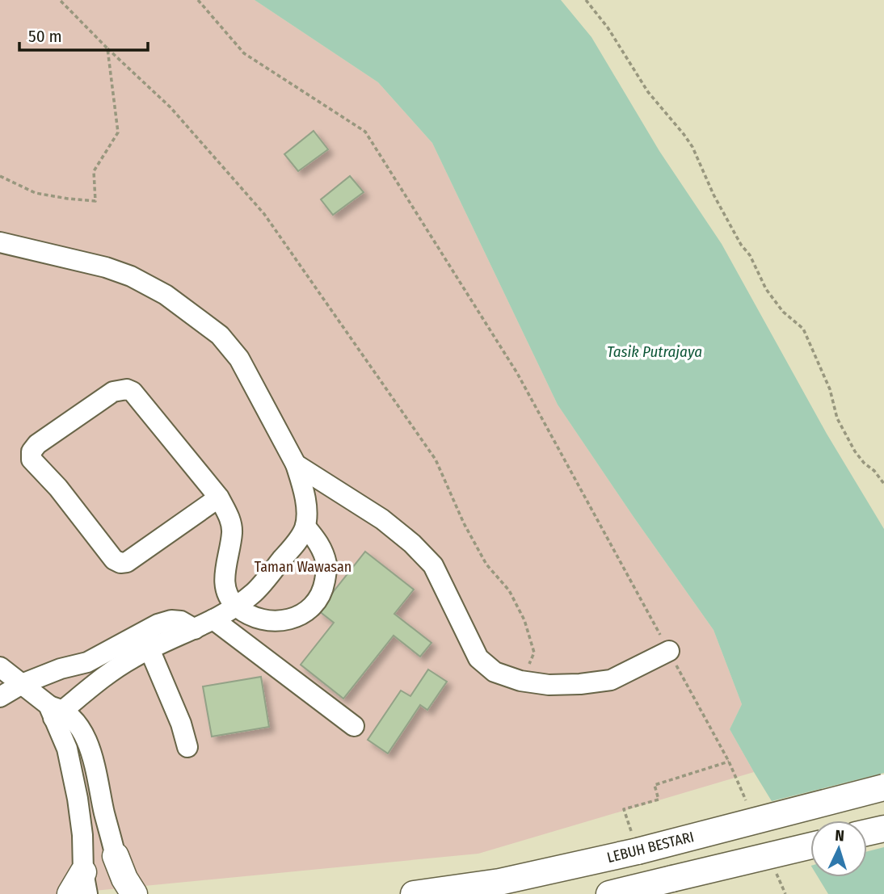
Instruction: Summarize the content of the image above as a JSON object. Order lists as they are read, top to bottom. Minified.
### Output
{"streets":{"main road":["LEBUH BESTARI"]},"water":["Tasik Putrajaya"],"parks":["Taman Wawasan"],"scale_bar":"50 m","north":"top"}
